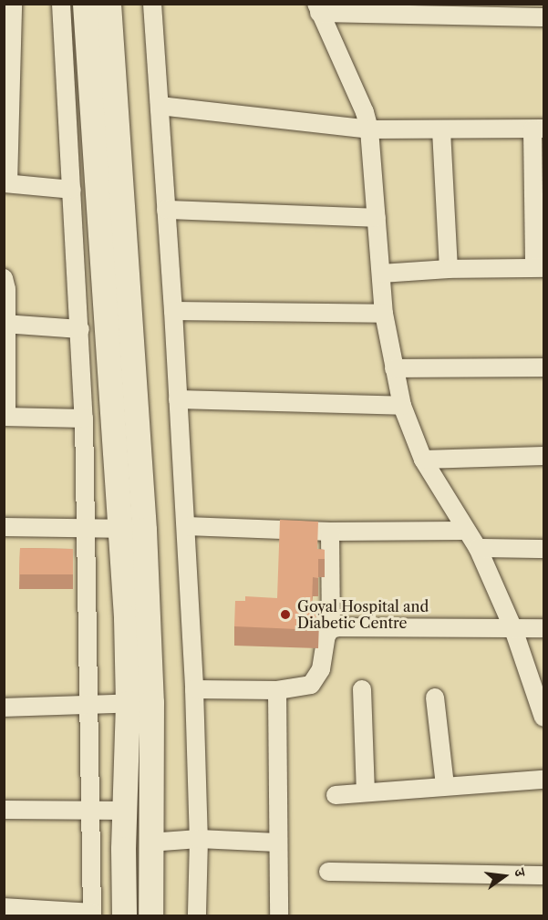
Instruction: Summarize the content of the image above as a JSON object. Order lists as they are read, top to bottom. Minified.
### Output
{"places":["Goyal Hospital and Diabetic Centre"],"north":"right"}
